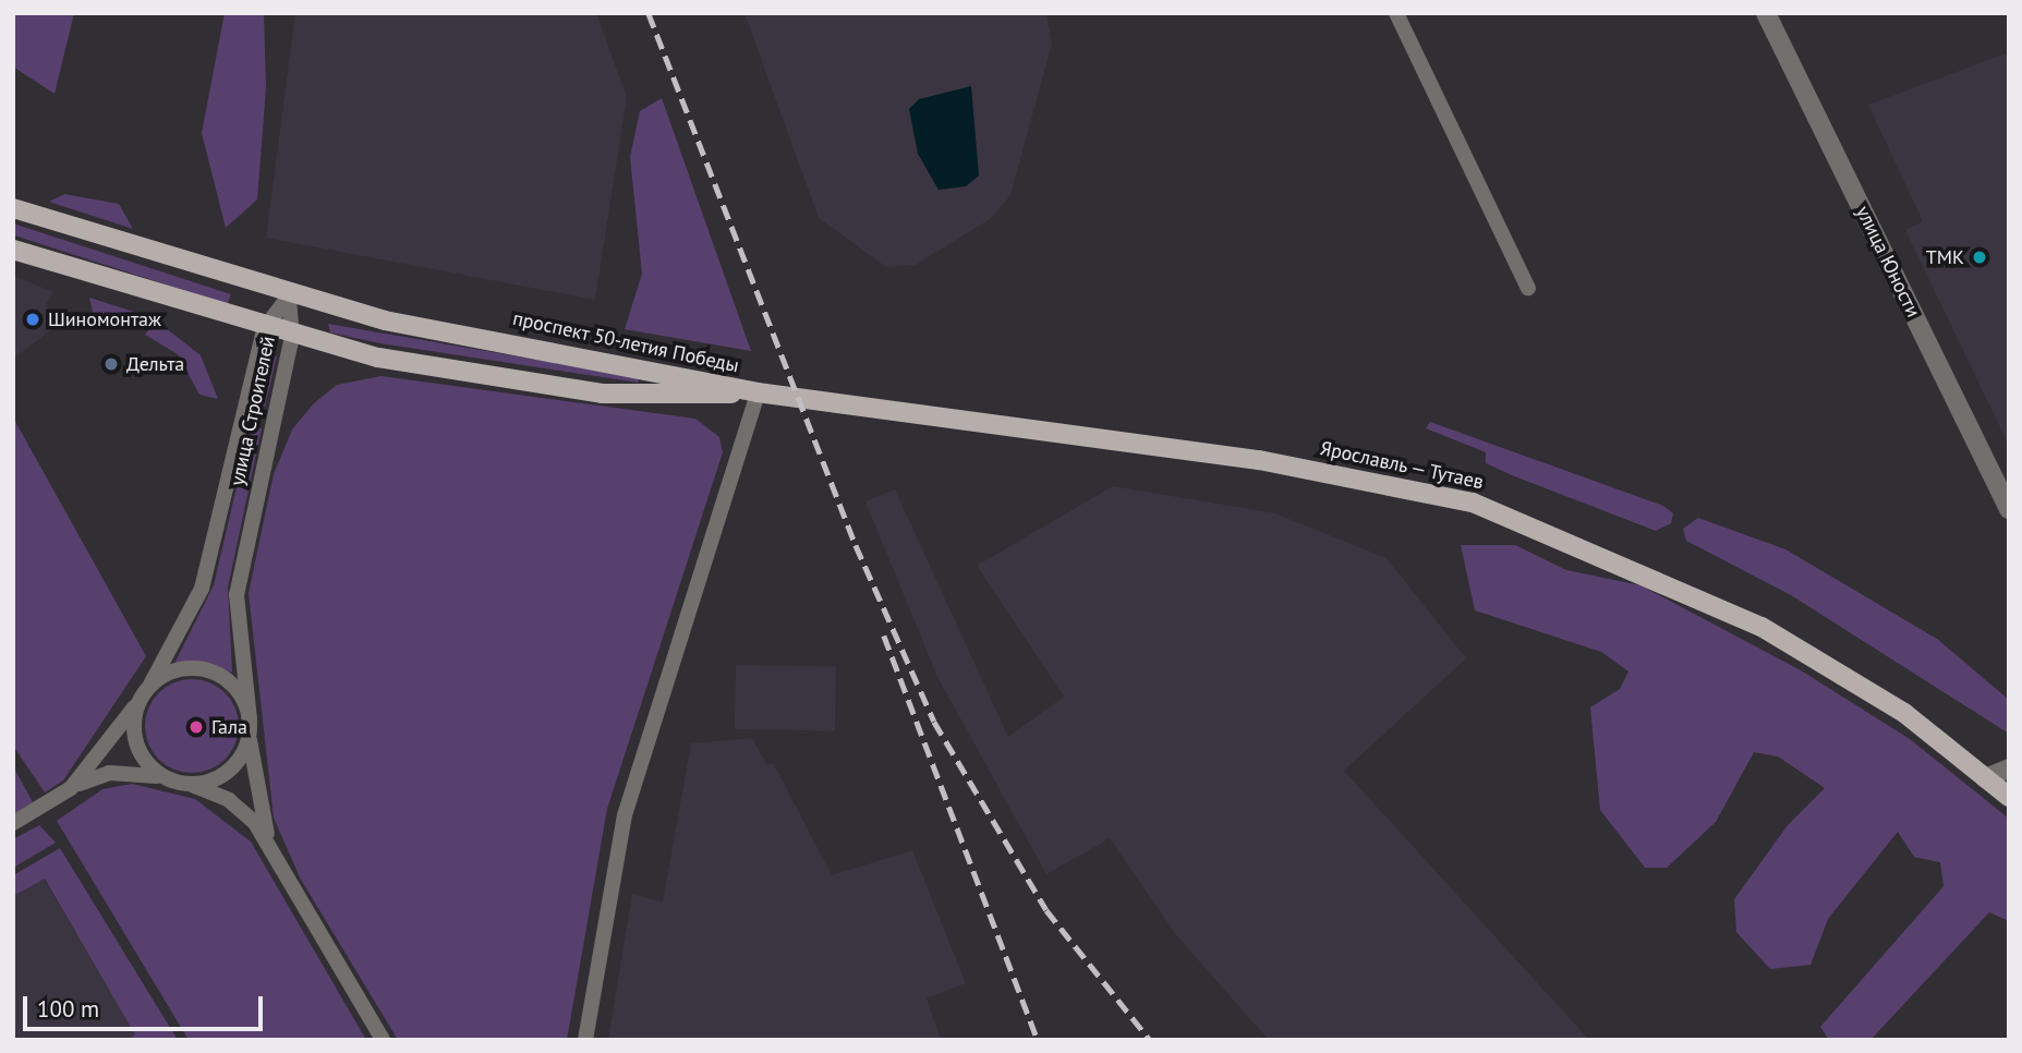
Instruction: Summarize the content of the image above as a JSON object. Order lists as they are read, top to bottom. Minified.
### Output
{"streets":{"main road":["проспект 50-летия Победы","Ярославль — Тутаев"],"street":["улица Юности","улица Строителей"]},"crossings":[["проспект 50-летия Победы","улица Строителей"],["проспект 50-летия Победы","Ярославль — Тутаев"]],"places":["ТМК","Шиномонтаж","Дельта","Гала"],"scale_bar":"100 m"}
